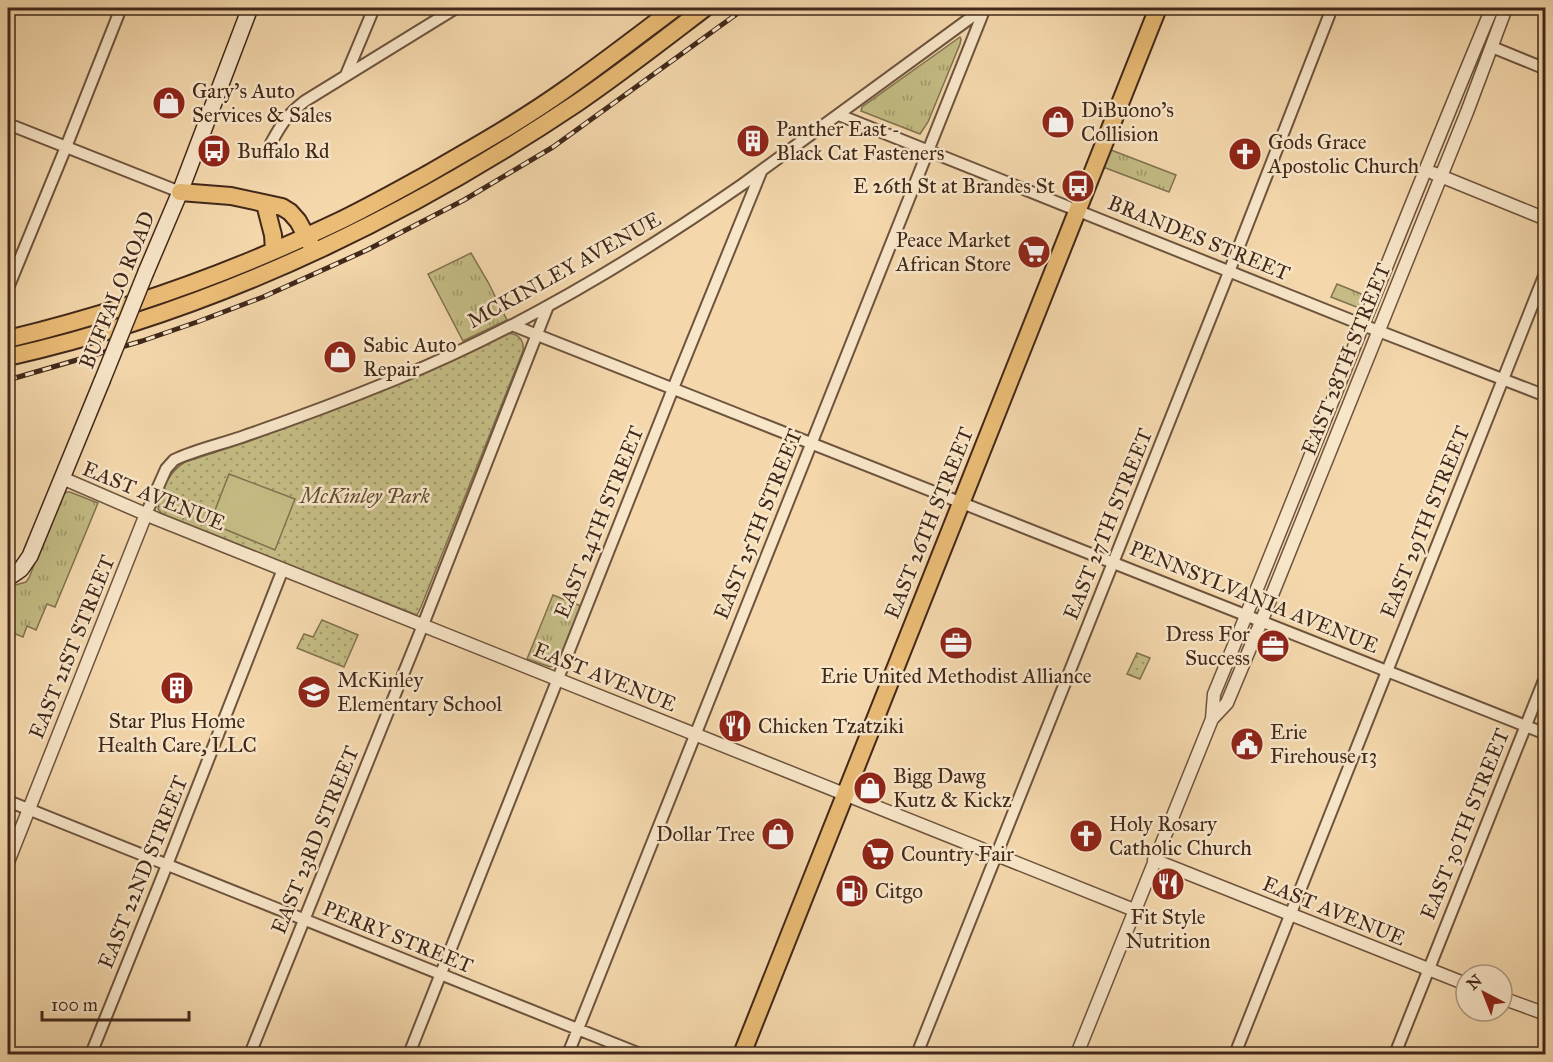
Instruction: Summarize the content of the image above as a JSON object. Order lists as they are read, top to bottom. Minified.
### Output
{"streets":{"main road":["BUFFALO ROAD","EAST 26TH STREET"],"street":["BRANDES STREET","MCKINLEY AVENUE","EAST 28TH STREET","EAST AVENUE","EAST 24TH STREET","EAST 29TH STREET","EAST 25TH STREET","EAST 27TH STREET","PENNSYLVANIA AVENUE","EAST 21ST STREET","EAST 30TH STREET","EAST 23RD STREET","EAST 22ND STREET","PERRY STREET"]},"crossings":[["BRANDES STREET","MCKINLEY AVENUE"],["BRANDES STREET","EAST 28TH STREET"],["BRANDES STREET","EAST 29TH STREET"],["BRANDES STREET","EAST 26TH STREET"],["BRANDES STREET","EAST 25TH STREET"],["BRANDES STREET","EAST 27TH STREET"],["MCKINLEY AVENUE","EAST AVENUE"],["MCKINLEY AVENUE","EAST 24TH STREET"],["MCKINLEY AVENUE","EAST 25TH STREET"],["MCKINLEY AVENUE","PENNSYLVANIA AVENUE"],["MCKINLEY AVENUE","EAST 21ST STREET"],["MCKINLEY AVENUE","EAST 23RD STREET"],["BUFFALO ROAD","EAST AVENUE"],["EAST 28TH STREET","EAST AVENUE"],["EAST 28TH STREET","PENNSYLVANIA AVENUE"],["EAST AVENUE","EAST 24TH STREET"],["EAST AVENUE","EAST 29TH STREET"],["EAST AVENUE","EAST 26TH STREET"],["EAST AVENUE","EAST 25TH STREET"],["EAST AVENUE","EAST 27TH STREET"],["EAST AVENUE","EAST 21ST STREET"],["EAST AVENUE","EAST 30TH STREET"],["EAST AVENUE","EAST 23RD STREET"],["EAST AVENUE","EAST 22ND STREET"],["EAST 24TH STREET","PENNSYLVANIA AVENUE"],["EAST 24TH STREET","PERRY STREET"],["EAST 29TH STREET","PENNSYLVANIA AVENUE"],["EAST 26TH STREET","PENNSYLVANIA AVENUE"],["EAST 25TH STREET","PENNSYLVANIA AVENUE"],["EAST 25TH STREET","PERRY STREET"],["EAST 27TH STREET","PENNSYLVANIA AVENUE"],["PENNSYLVANIA AVENUE","EAST 30TH STREET"],["PENNSYLVANIA AVENUE","EAST 23RD STREET"],["EAST 21ST STREET","PERRY STREET"],["EAST 23RD STREET","PERRY STREET"],["EAST 22ND STREET","PERRY STREET"]],"parks":["McKinley Park"],"places":{"shop":["Gary's Auto Services & Sales","DiBuono's Collision","Sabic Auto Repair","Bigg Dawg Kutz & Kickz","Dollar Tree"],"building":["Panther East - Black Cat Fasteners","Star Plus Home Health Care, LLC"],"bus stop":["Buffalo Rd","E 26th St at Brandes St"],"church":["Gods Grace Apostolic Church","Holy Rosary Catholic Church"],"supermarket":["Peace Market African Store","Country Fair"],"office":["Erie United Methodist Alliance","Dress For Success"],"school or university":["McKinley Elementary School"],"restaurant":["Chicken Tzatziki","Fit Style Nutrition"],"public building":["Erie Firehouse 13"],"fuel station":["Citgo"]},"scale_bar":"100 m","north":"top left"}
